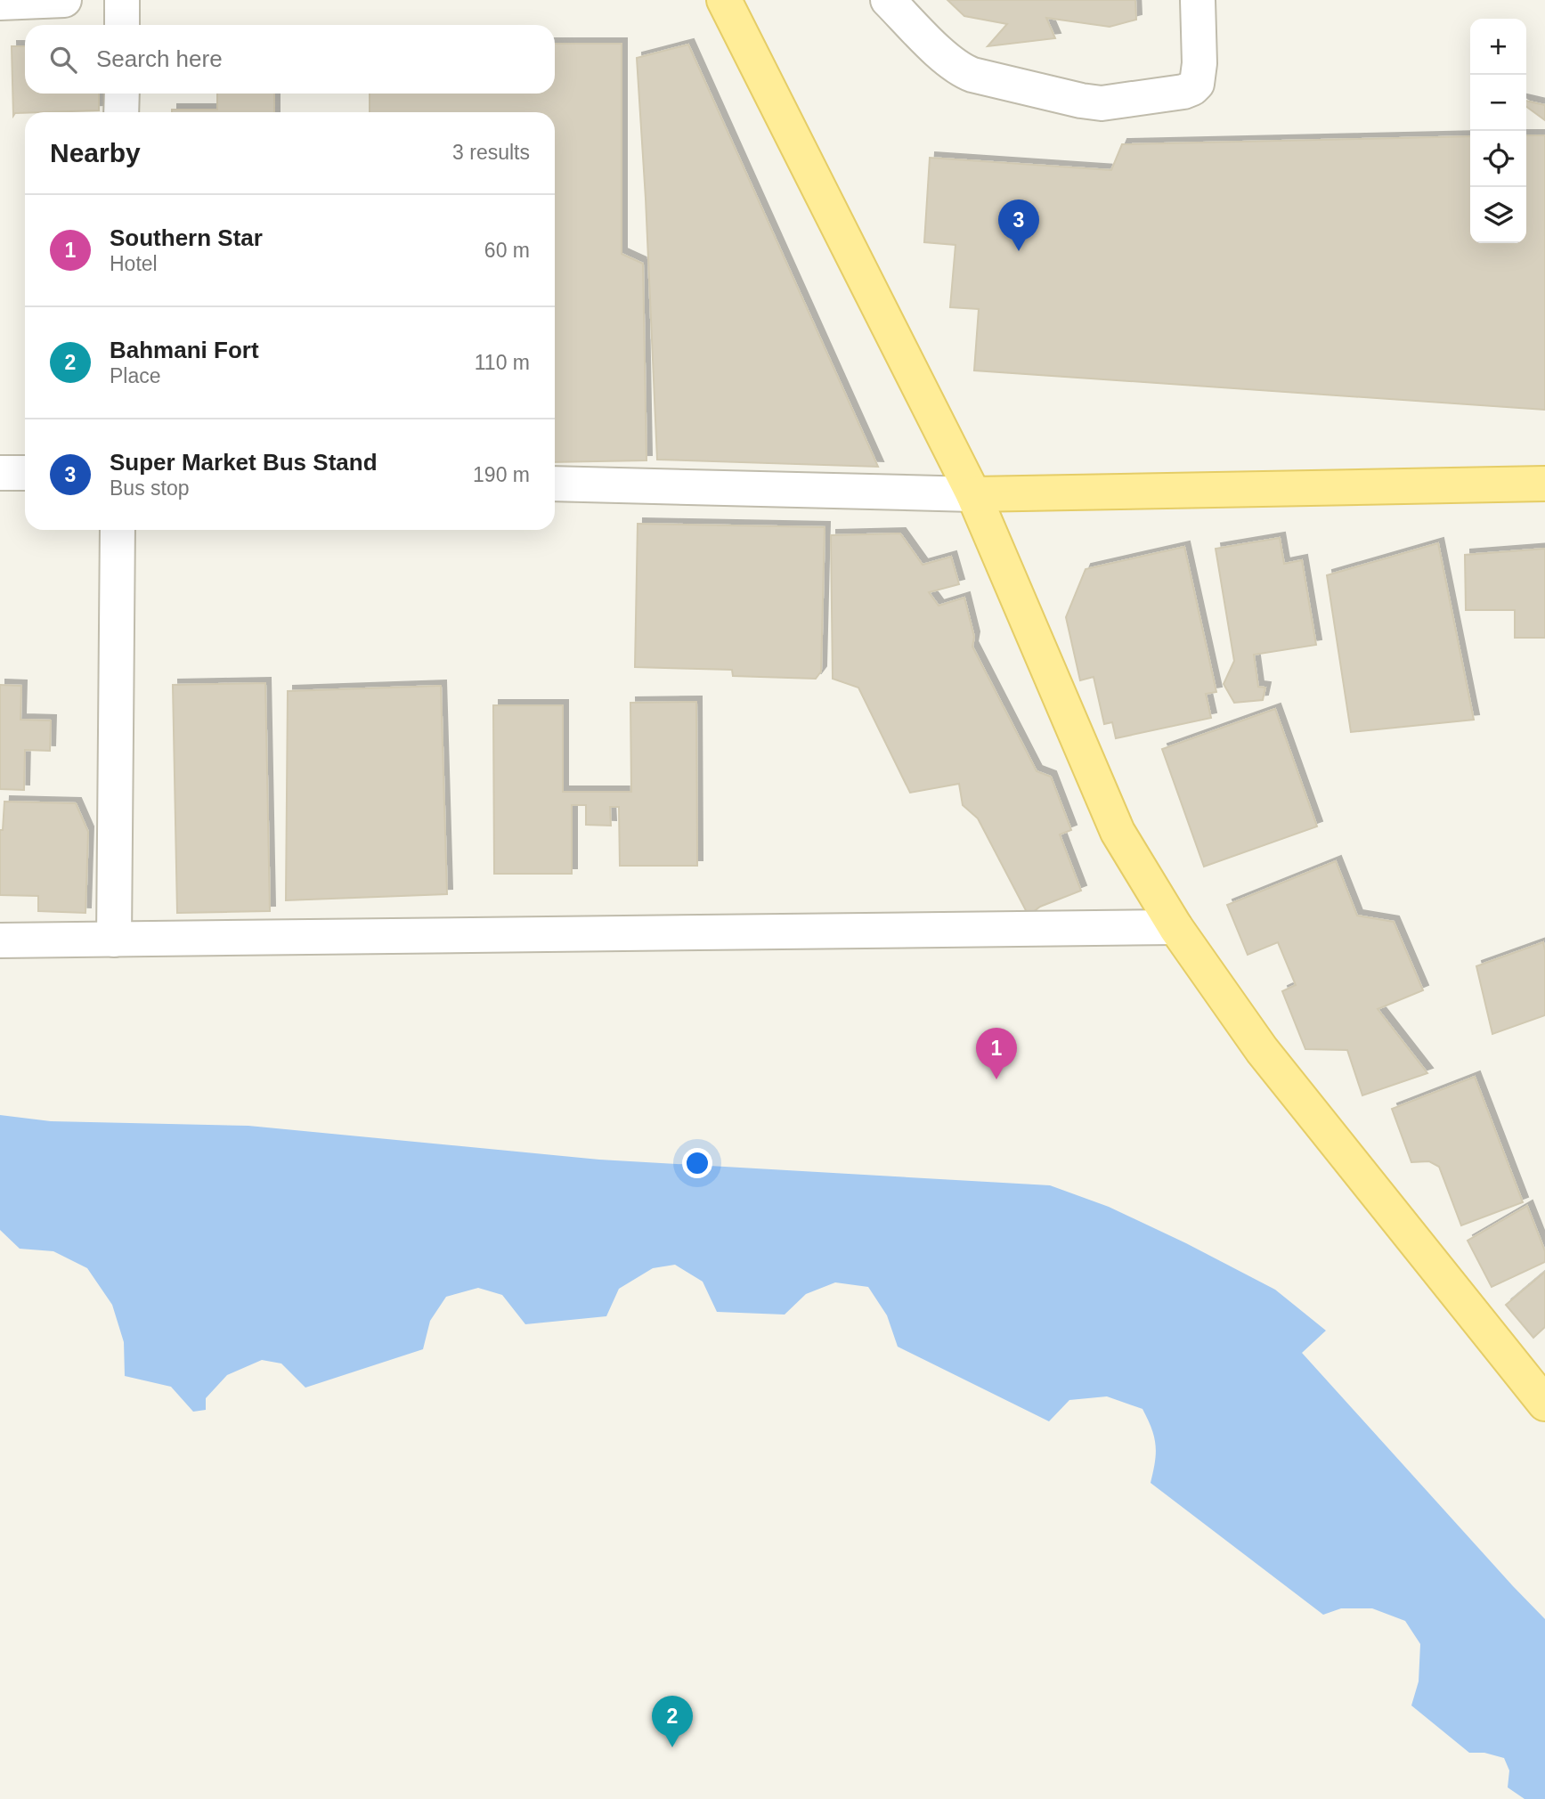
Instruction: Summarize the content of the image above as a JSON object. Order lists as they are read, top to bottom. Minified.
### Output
{"page":{"map_buttons":["+","−"],"search":"Search here","heading":["Nearby","3 results"],"list":[{"mark":"1","name":"Southern Star","note":"Hotel","value":"60 m"},{"mark":"2","name":"Bahmani Fort","note":"Place","value":"110 m"},{"mark":"3","name":"Super Market Bus Stand","note":"Bus stop","value":"190 m"}],"pins":["3","1","2"]}}
